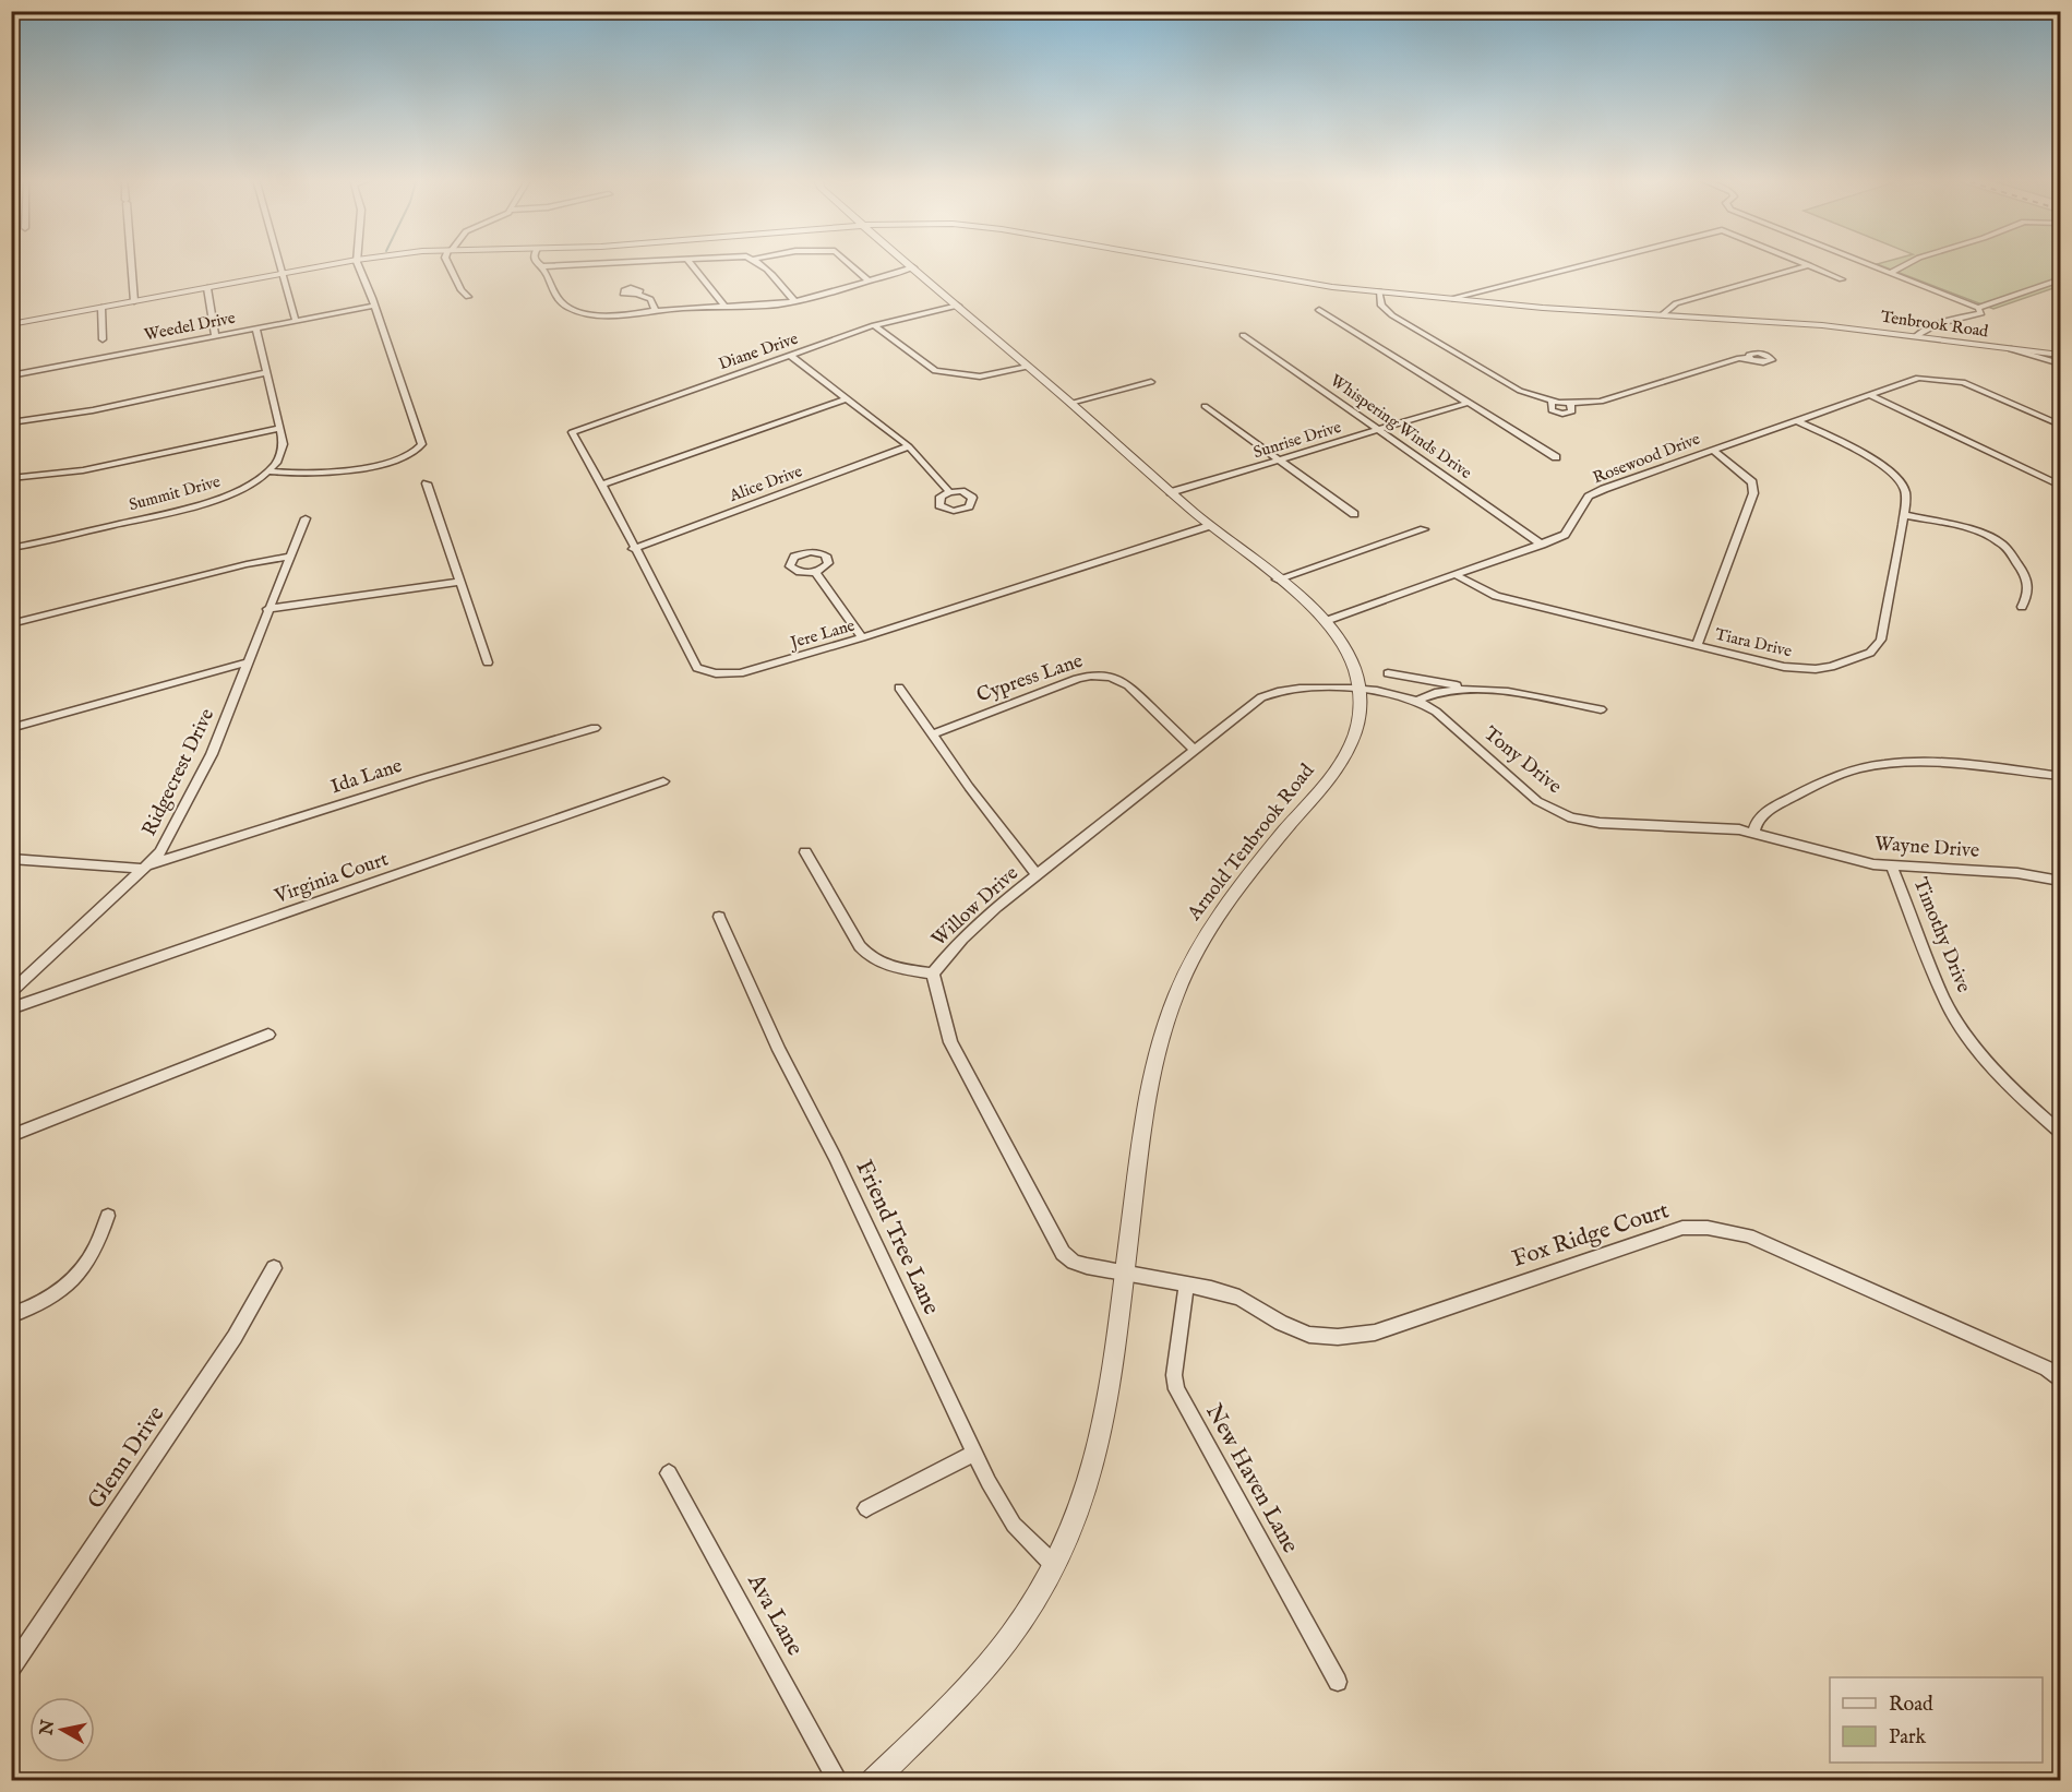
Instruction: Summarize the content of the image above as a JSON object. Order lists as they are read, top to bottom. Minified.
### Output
{"streets":{"street":["Tenbrook Road","Weedel Drive","Diane Drive","Whispering Winds Drive","Sunrise Drive","Rosewood Drive","Alice Drive","Summit Drive","Jere Lane","Tiara Drive","Cypress Lane","Tony Drive","Ridgecrest Drive","Ida Lane","Arnold Tenbrook Road","Wayne Drive","Virginia Court","Willow Drive","Timothy Drive","Fox Ridge Court","Friend Tree Lane","Glenn Drive","New Haven Lane","Ava Lane"]},"crossings":[["Diane Drive","Jere Lane"],["Diane Drive","Arnold Tenbrook Road"],["Whispering Winds Drive","Sunrise Drive"],["Whispering Winds Drive","Rosewood Drive"],["Sunrise Drive","Arnold Tenbrook Road"],["Rosewood Drive","Tiara Drive"],["Rosewood Drive","Arnold Tenbrook Road"],["Alice Drive","Jere Lane"],["Jere Lane","Arnold Tenbrook Road"],["Cypress Lane","Willow Drive"],["Tony Drive","Arnold Tenbrook Road"],["Tony Drive","Wayne Drive"],["Tony Drive","Willow Drive"],["Ridgecrest Drive","Ida Lane"],["Arnold Tenbrook Road","Willow Drive"],["Arnold Tenbrook Road","Fox Ridge Court"],["Arnold Tenbrook Road","Friend Tree Lane"],["Wayne Drive","Timothy Drive"],["Willow Drive","Fox Ridge Court"],["Fox Ridge Court","New Haven Lane"]],"legend":["Road","Park"],"north":"left"}
